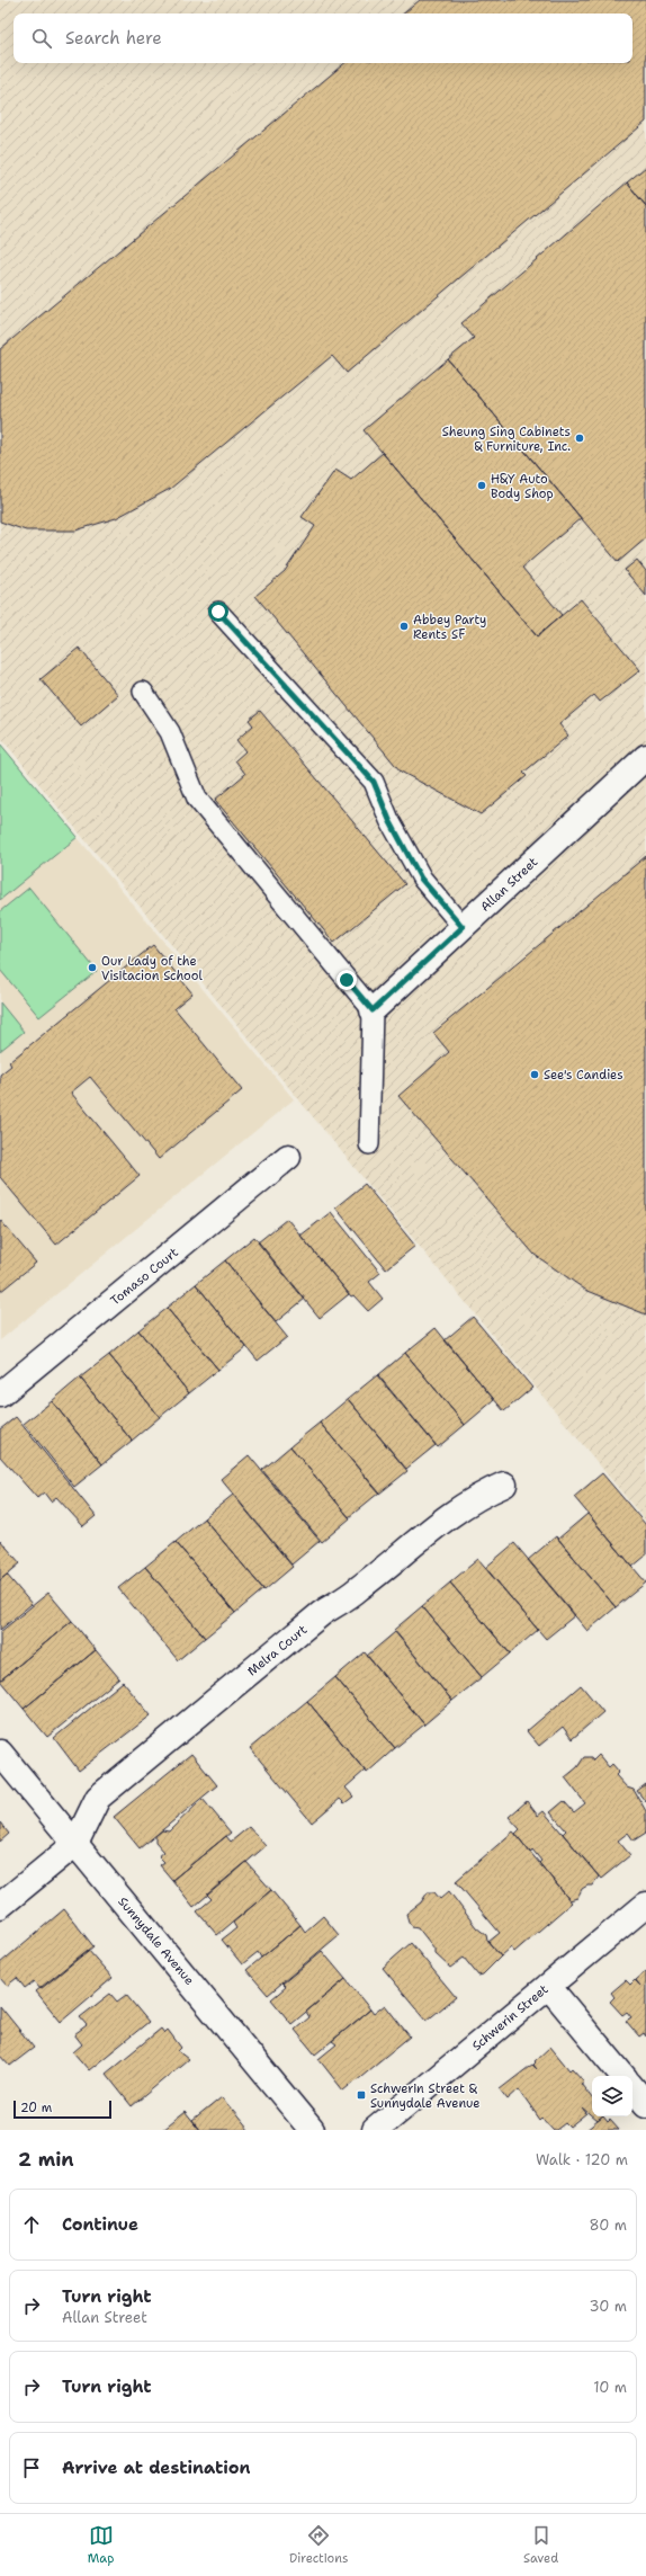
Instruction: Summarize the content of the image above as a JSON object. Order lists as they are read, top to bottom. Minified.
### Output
{"streets":{"street":["Allan Street","Tomaso Court","Melra Court","Sunnydale Avenue","Schwerin Street"]},"crossings":[["Melra Court","Sunnydale Avenue"]],"places":{"other":["Sheung Sing Cabinets & Furniture, Inc.","H&Y Auto Body Shop","Abbey Party Rents SF","Our Lady of the Visitacion School","See's Candies"],"transit":["Schwerin Street & Sunnydale Avenue"]},"scale_bar":"20 m","page":{"search":"Search here","scale":"20 m","heading":["2 min","Walk · 120 m"],"list":[["Continue","80 m"],["Turn right","Allan Street","30 m"],["Turn right","10 m"],"Arrive at destination"],"nav":["Map","Directions","Saved"]}}
